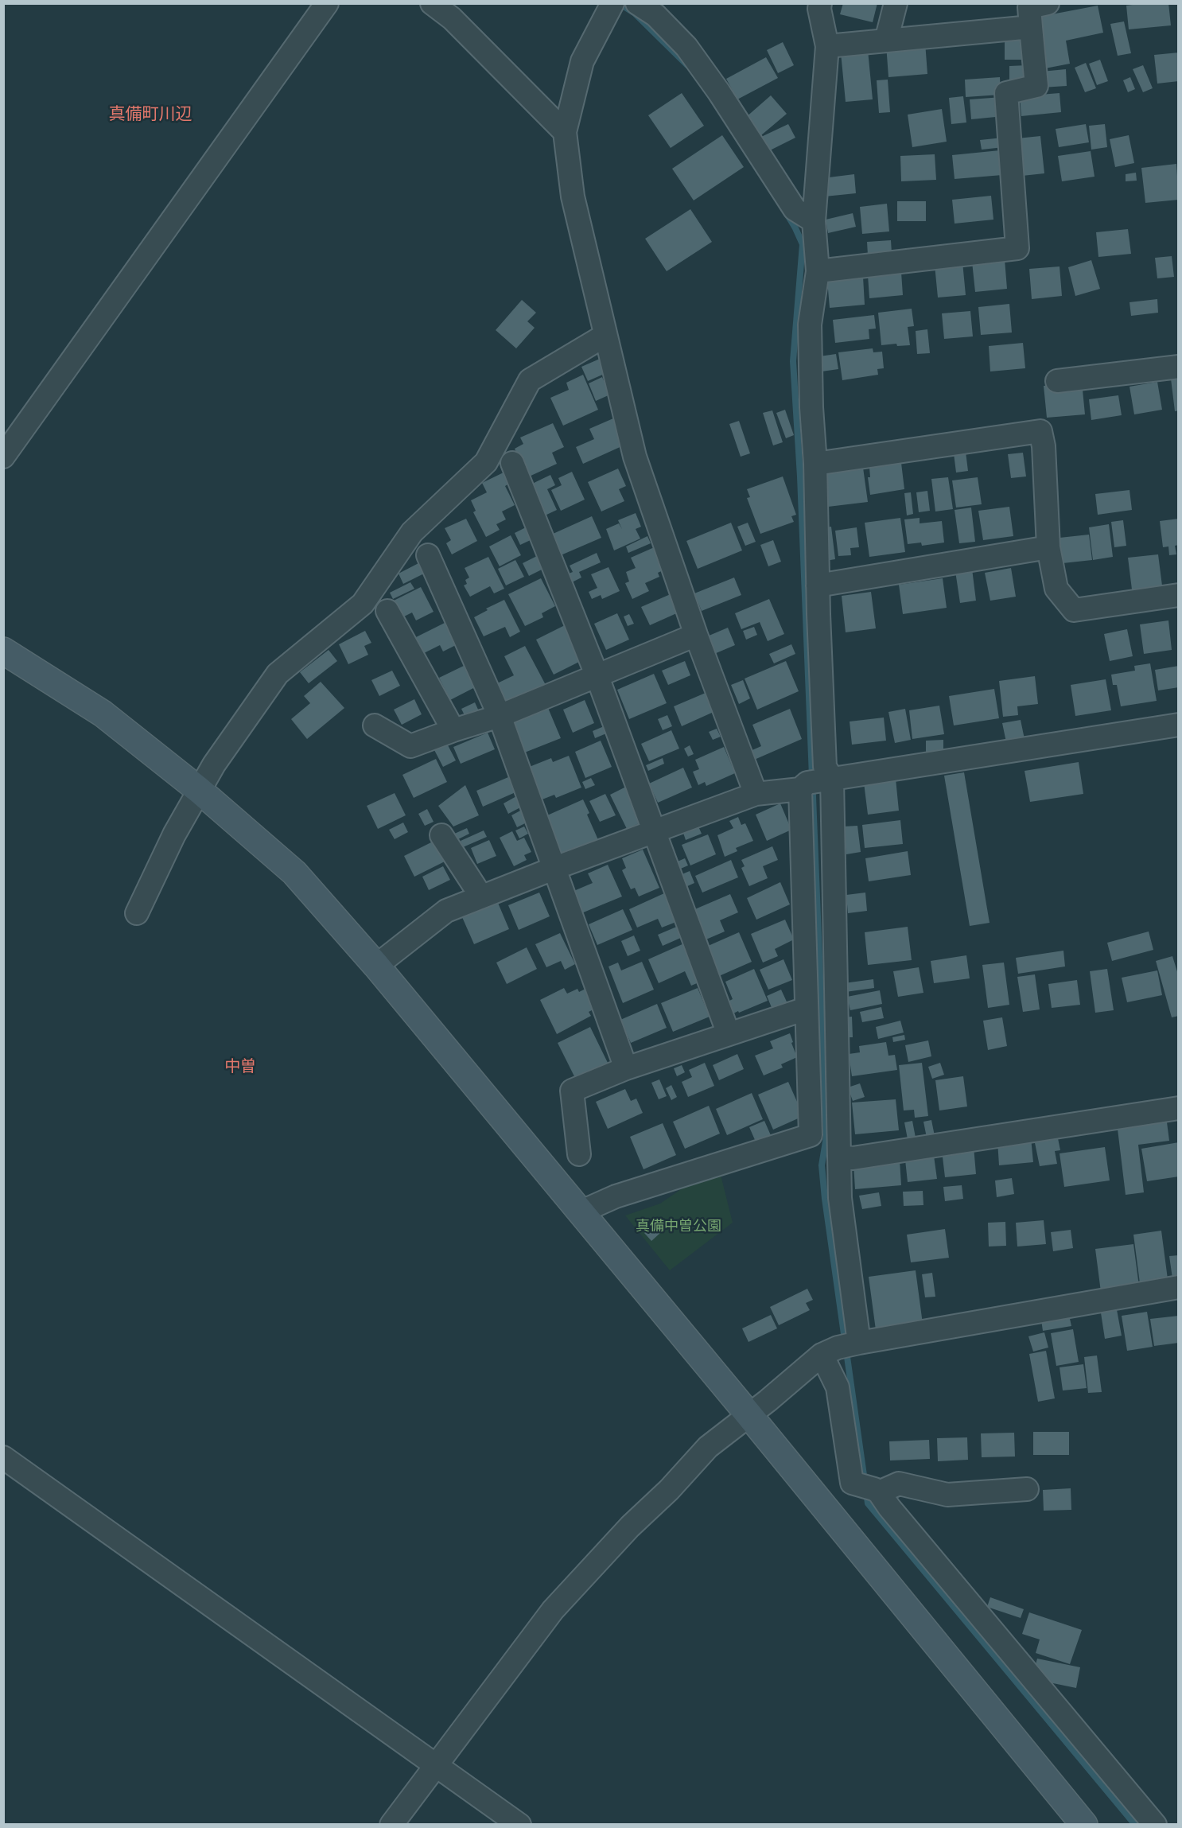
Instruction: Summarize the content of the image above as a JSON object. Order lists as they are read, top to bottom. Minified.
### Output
{"districts":["真備町川辺","中曽"],"parks":["真備中曽公園"]}
